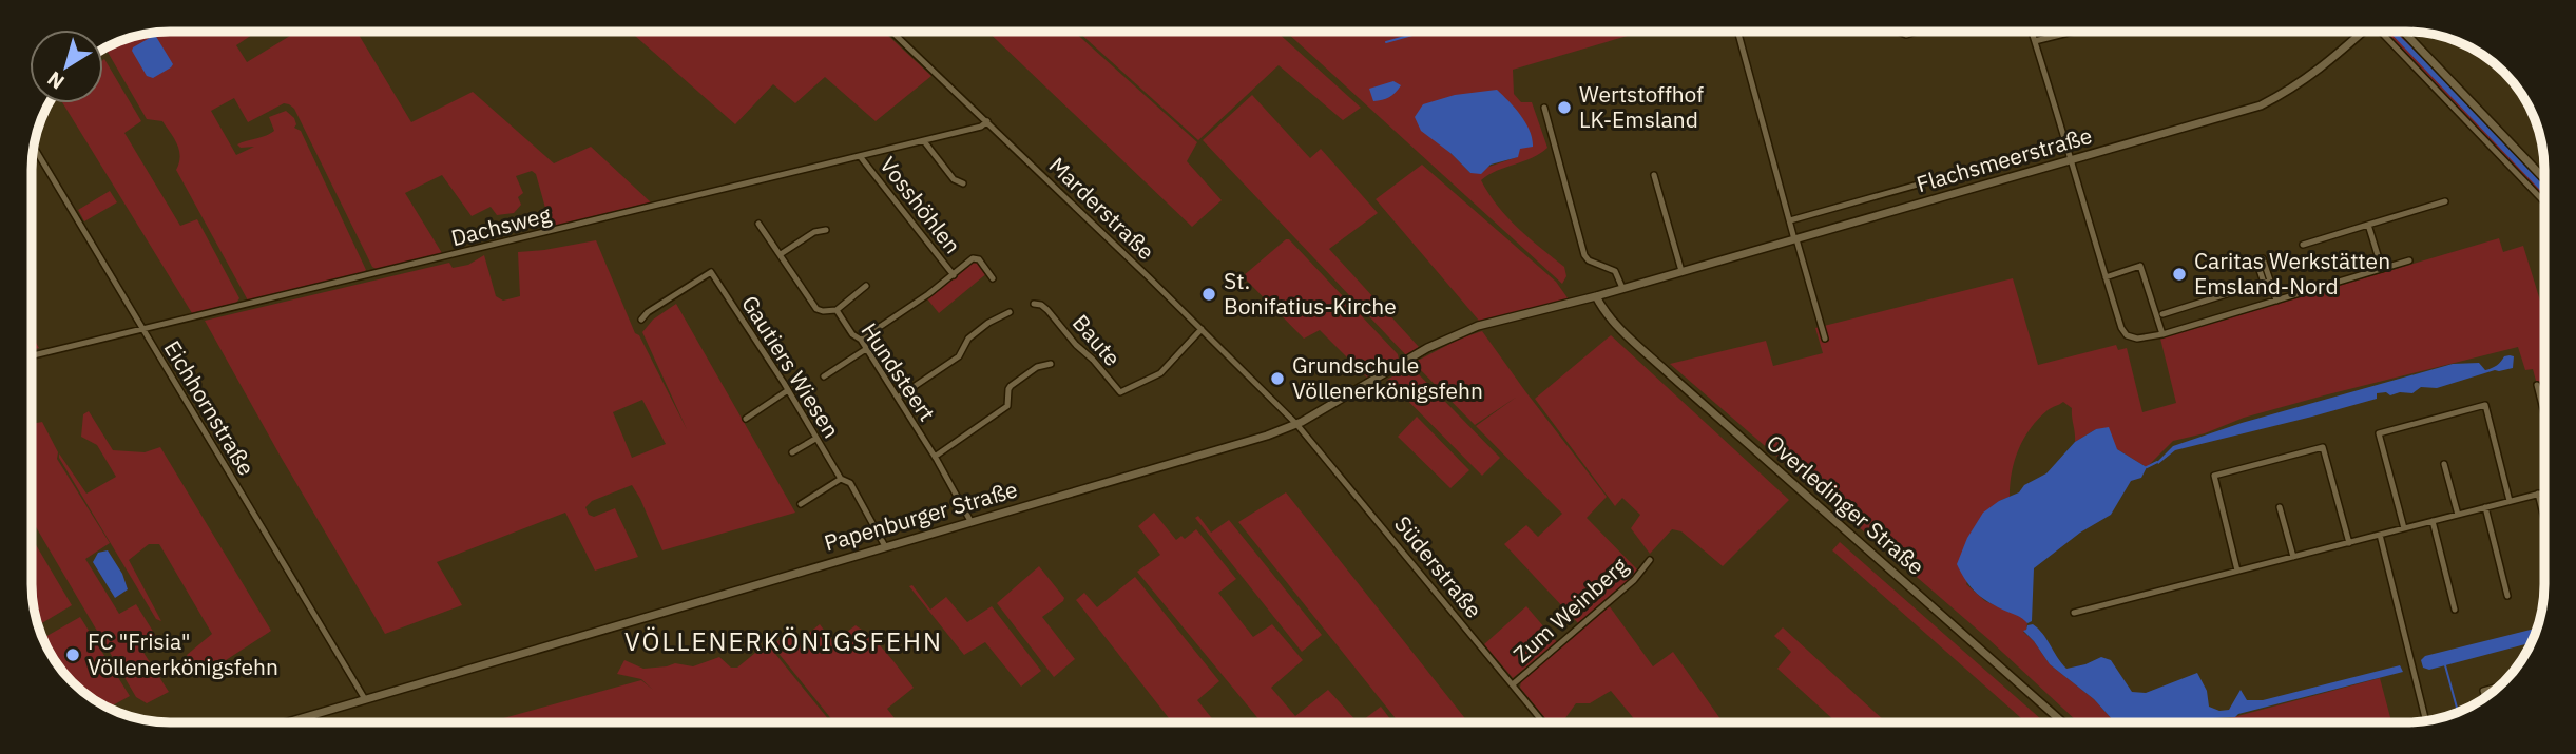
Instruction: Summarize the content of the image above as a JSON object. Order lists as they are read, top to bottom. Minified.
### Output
{"streets":{"street":["Flachsmeerstraße","Vosshöhlen","Marderstraße","Dachsweg","Baute","Gautiers Wiesen","Hundsteert","Eichhornstraße","Overledinger Straße","Papenburger Straße","Süderstraße","Zum Weinberg"]},"crossings":[["Flachsmeerstraße","Overledinger Straße"],["Flachsmeerstraße","Papenburger Straße"],["Vosshöhlen","Dachsweg"],["Marderstraße","Dachsweg"],["Marderstraße","Baute"],["Marderstraße","Papenburger Straße"],["Marderstraße","Süderstraße"],["Dachsweg","Eichhornstraße"],["Gautiers Wiesen","Papenburger Straße"],["Hundsteert","Papenburger Straße"],["Eichhornstraße","Papenburger Straße"],["Papenburger Straße","Süderstraße"],["Süderstraße","Zum Weinberg"]],"districts":["VÖLLENERKÖNIGSFEHN"],"places":["Wertstoffhof LK-Emsland","Caritas Werkstätten Emsland-Nord","St. Bonifatius-Kirche","Grundschule Völlenerkönigsfehn","FC \"Frisia\" Völlenerkönigsfehn"],"north":"bottom left"}
